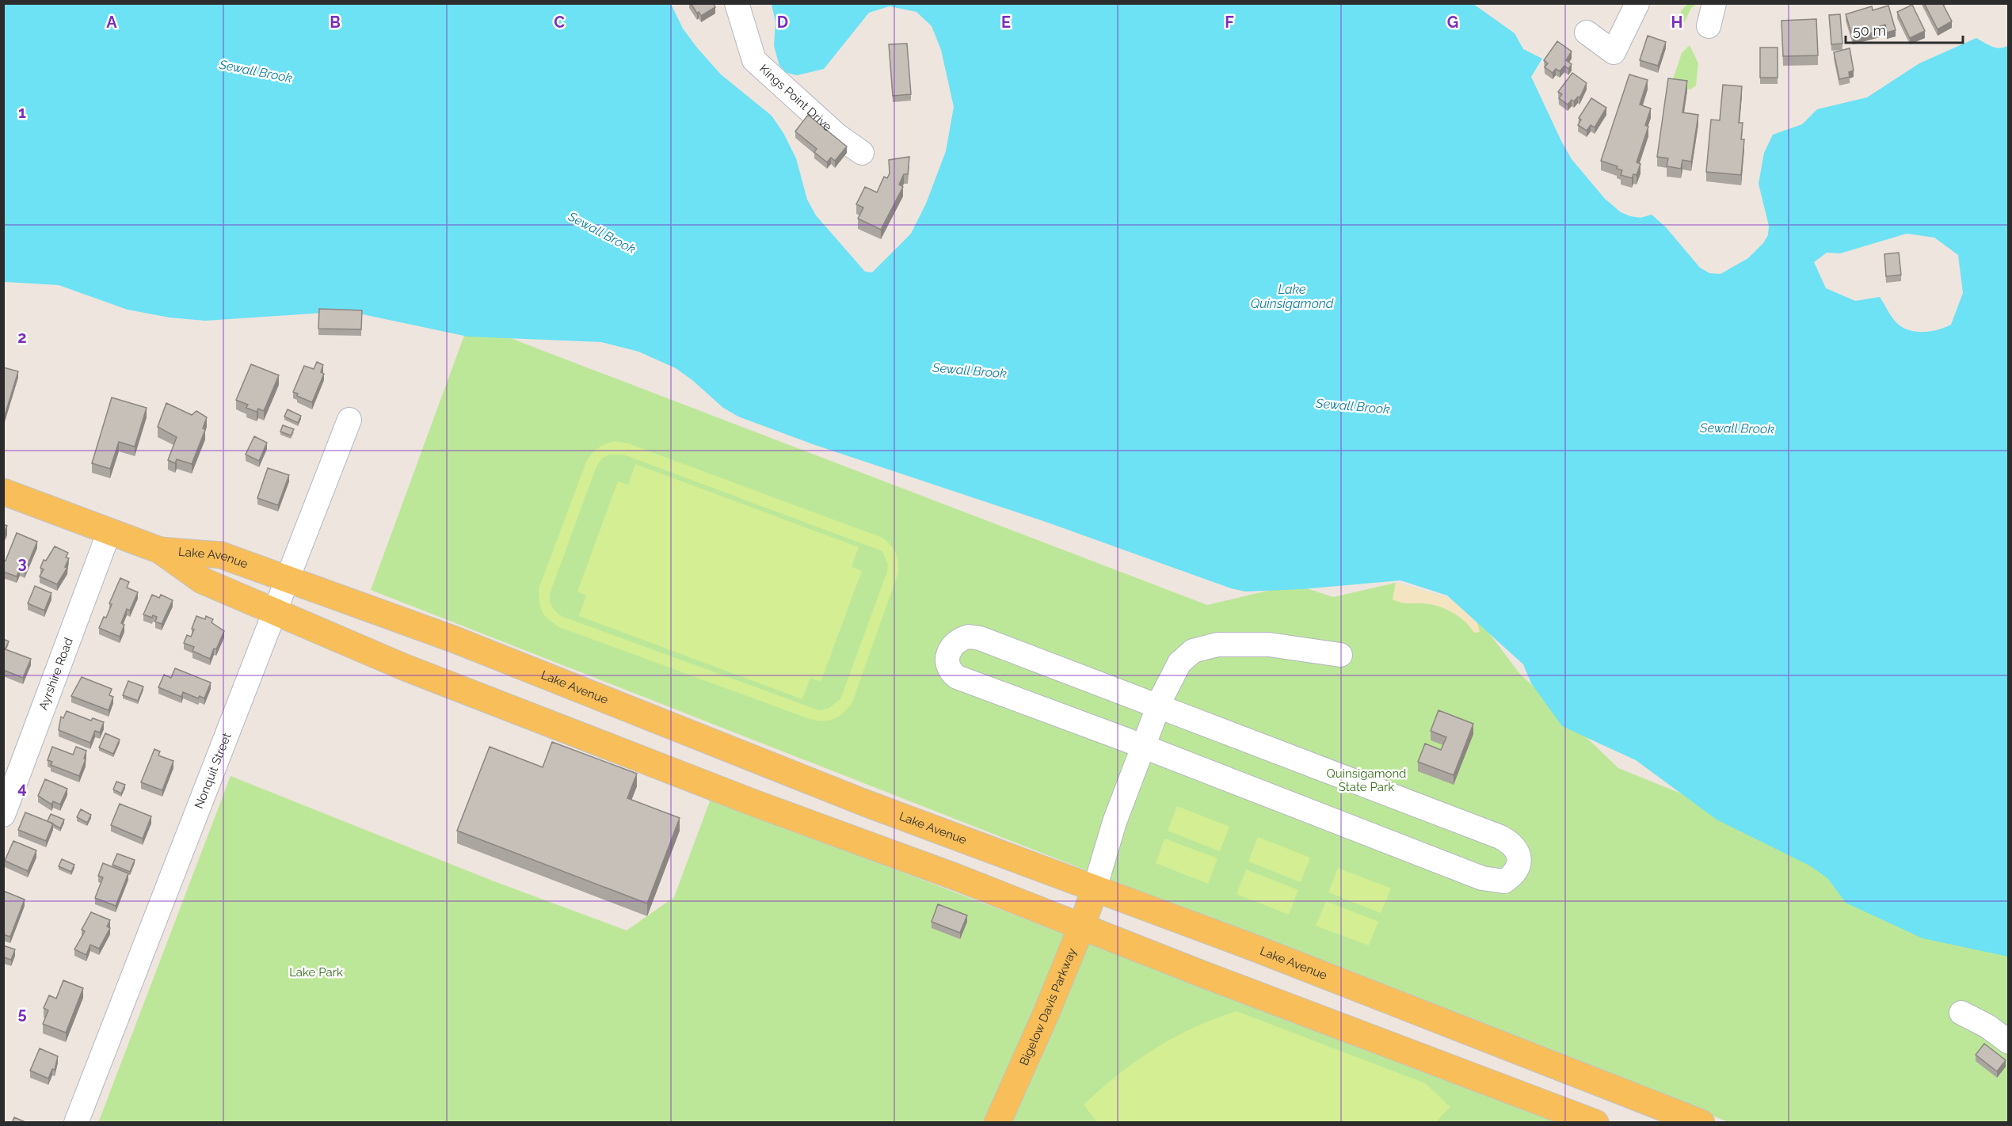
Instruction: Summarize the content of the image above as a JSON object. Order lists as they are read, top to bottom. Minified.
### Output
{"streets":{"main road":["Lake Avenue","Bigelow Davis Parkway"],"street":["Kings Point Drive","Ayrshire Road","Nonquit Street"]},"crossings":[["Lake Avenue","Ayrshire Road"],["Lake Avenue","Nonquit Street"],["Lake Avenue","Bigelow Davis Parkway"]],"water":["Sewall Brook","Lake Quinsigamond"],"parks":["Quinsigamond State Park","Lake Park"],"scale_bar":"50 m","grid":{"columns":["A","B","C","D","E","F","G","H"],"rows":["1","2","3","4","5"]}}
